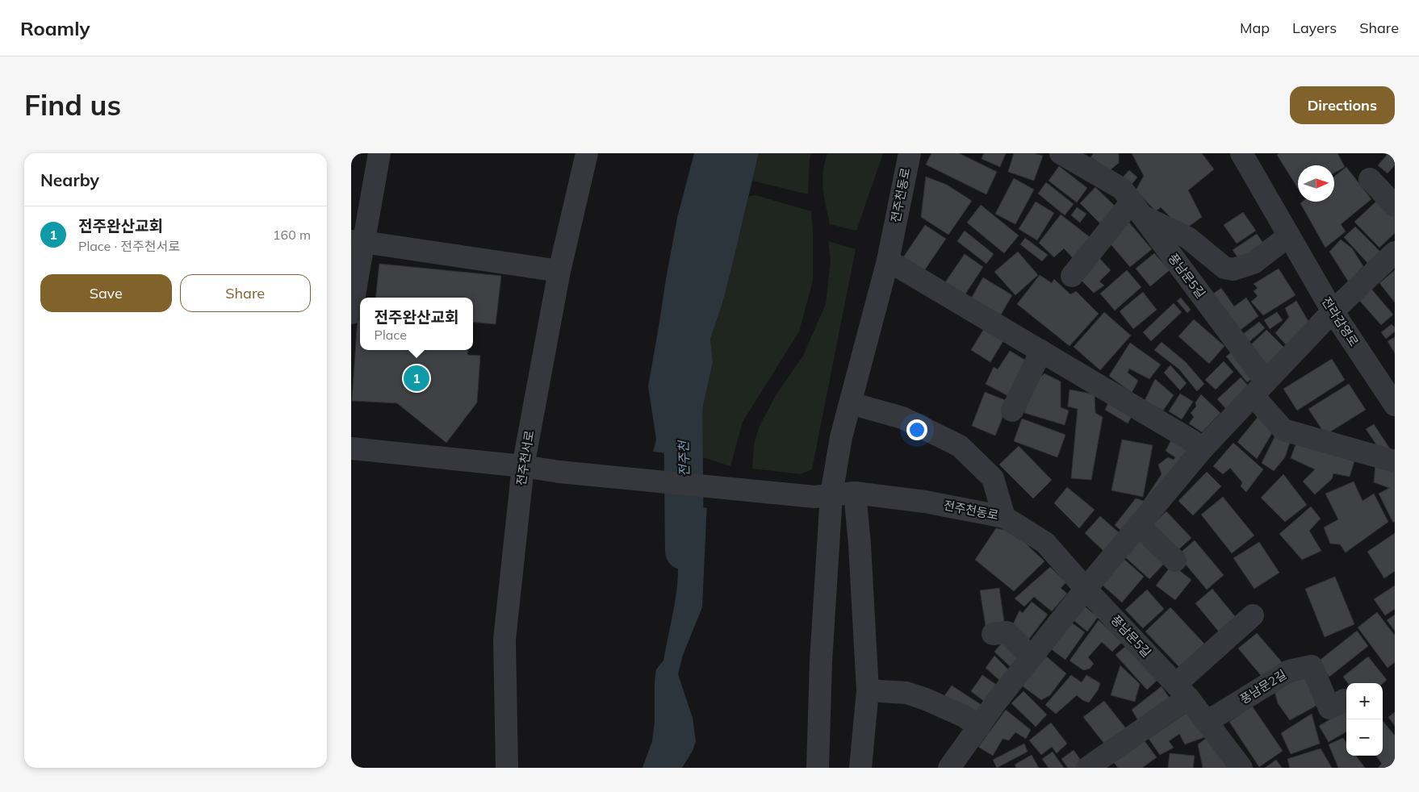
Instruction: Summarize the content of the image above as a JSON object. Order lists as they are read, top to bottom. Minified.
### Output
{"streets":{"street":["전주천동로","풍남문5길","전라감영로","전주천서로","풍남문2길"]},"crossings":[["전주천동로","풍남문5길"]],"water":["전주천"],"north":"right","page":{"header":"Roamly","nav":["Map","Layers","Share"],"buttons":["Directions",["Save","Share"]],"title":"Find us","heading":"Nearby","list":[{"mark":"1","name":"전주완산교회","note":"Place · 전주천서로","value":"160 m"}],"popup":["전주완산교회","Place"],"pins":"1","map_buttons":["+","−"]}}
